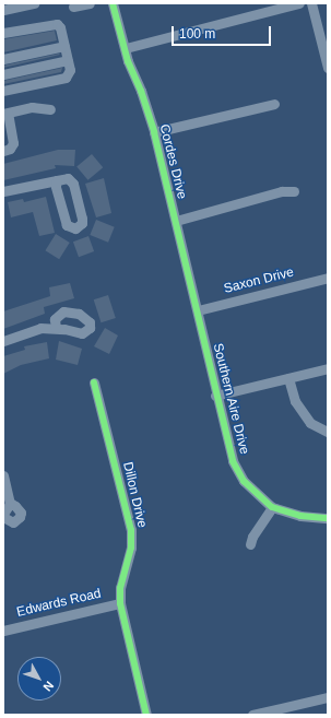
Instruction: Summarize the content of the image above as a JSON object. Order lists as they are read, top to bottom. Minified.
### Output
{"streets":{"street":["Cordes Drive","Saxon Drive","Southern Aire Drive","Dillon Drive","Edwards Road"]},"crossings":[["Cordes Drive","Saxon Drive"],["Cordes Drive","Southern Aire Drive"],["Dillon Drive","Edwards Road"]],"scale_bar":"100 m","north":"bottom right"}
